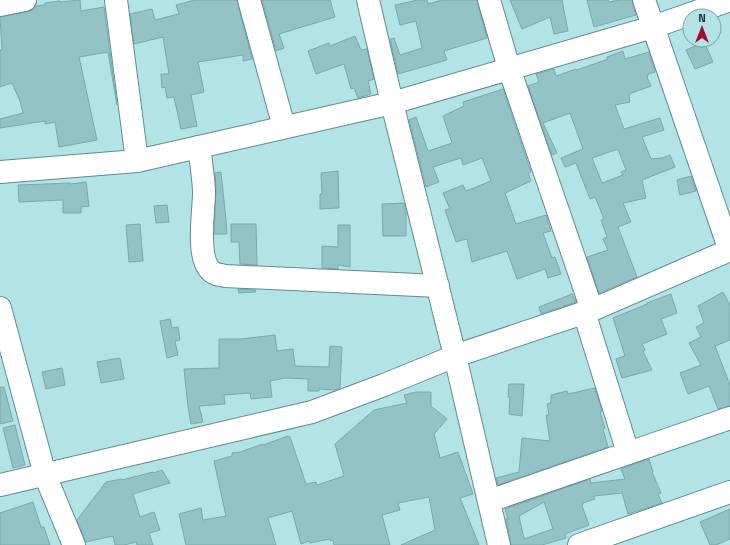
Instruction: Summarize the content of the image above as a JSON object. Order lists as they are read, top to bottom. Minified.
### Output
{"north":"top"}
